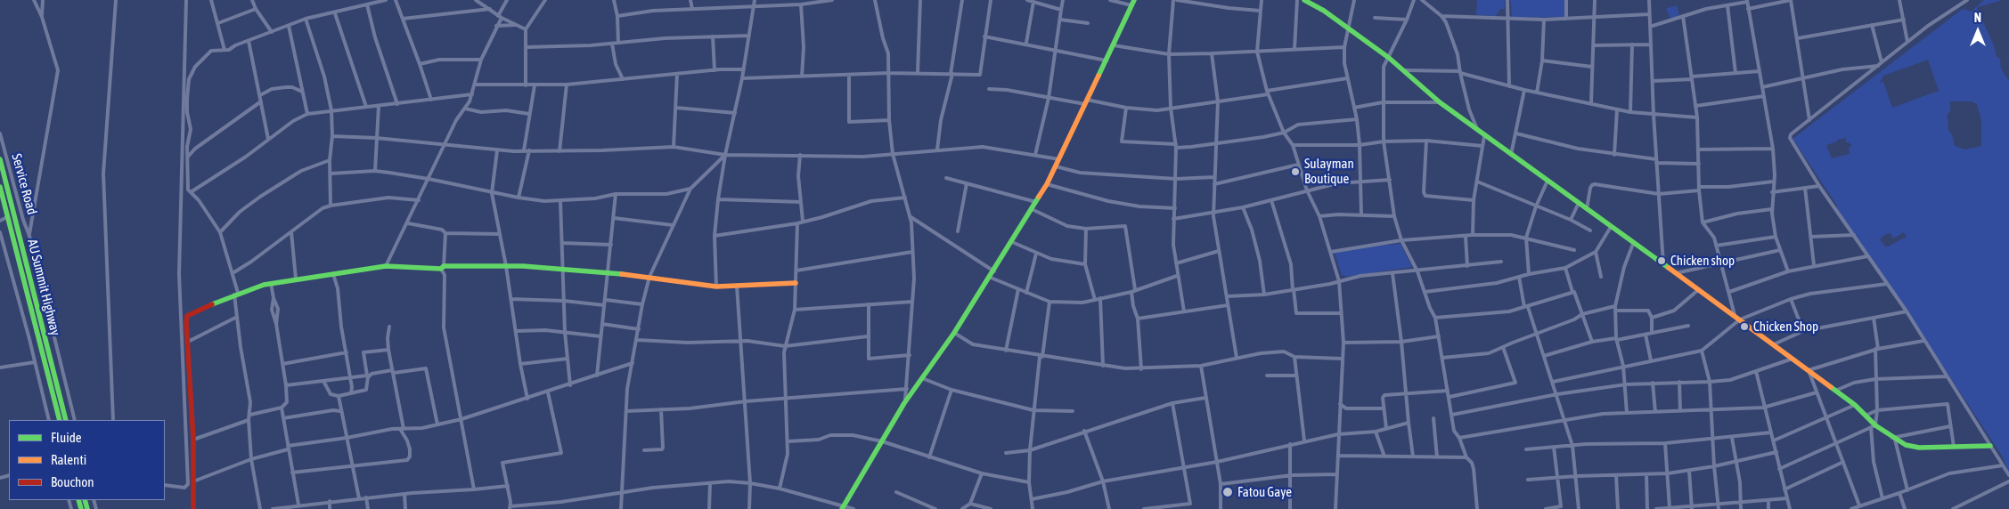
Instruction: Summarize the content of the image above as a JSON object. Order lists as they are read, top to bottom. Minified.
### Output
{"streets":{"street":["Service Road","AU Summit Highway"]},"places":["Sulayman Boutique","Chicken shop","Chicken Shop","Fatou Gaye"],"legend":["Fluide","Ralenti","Bouchon"],"north":"top"}
